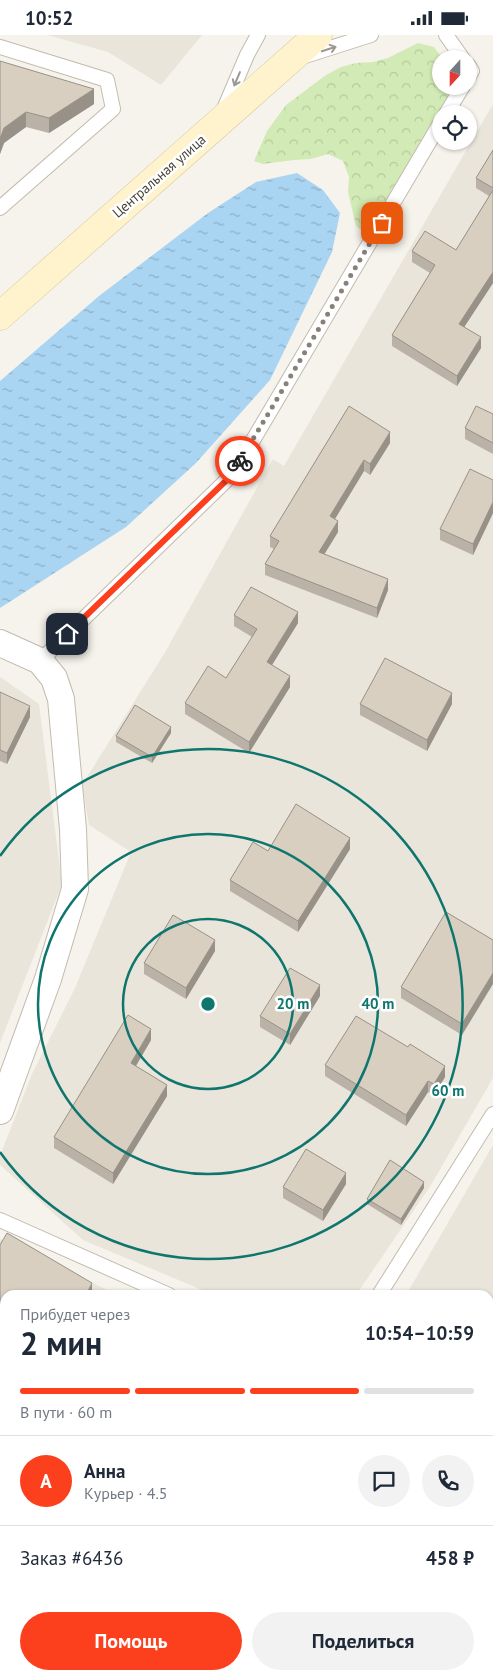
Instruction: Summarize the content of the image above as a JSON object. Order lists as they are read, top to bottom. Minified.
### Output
{"streets":{"main road":["Центральная улица"]},"north":"bottom","page":{"status":"10:52","heading":["2 мин","Прибудет через","10:54–10:59"],"panel":["Анна","Курьер · 4.5","Заказ #6436","458 ₽"],"bar":"В пути · 60 m","round":"А","buttons":["Помощь","Поделиться"]},"rings":["20 m","40 m","60 m"]}
